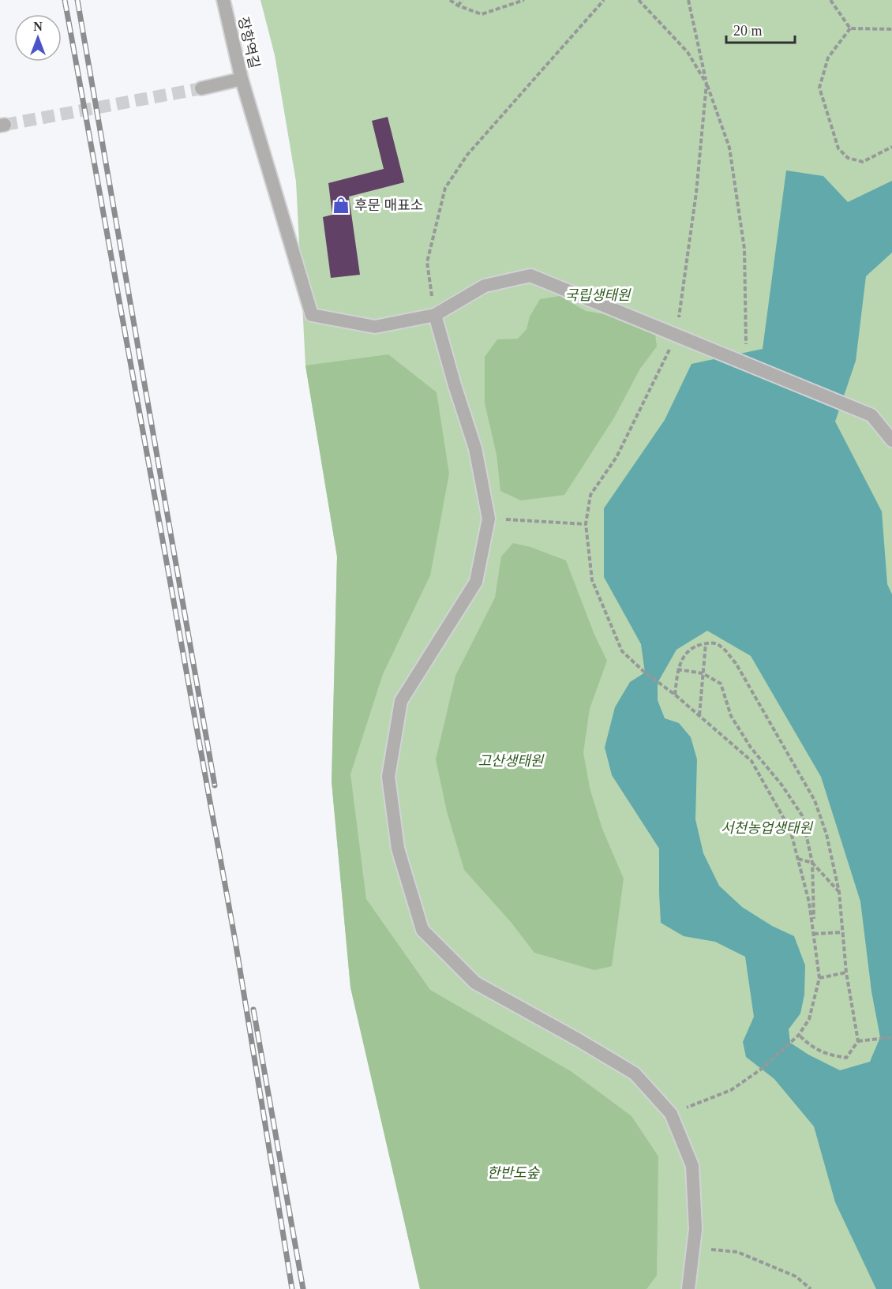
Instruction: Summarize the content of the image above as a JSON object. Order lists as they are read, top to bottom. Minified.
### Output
{"streets":{"street":["장항역길"]},"parks":["국립생태원","고산생태원","서천농업생태원","한반도숲"],"places":{"shop":["후문 매표소"]},"scale_bar":"20 m","north":"top"}
